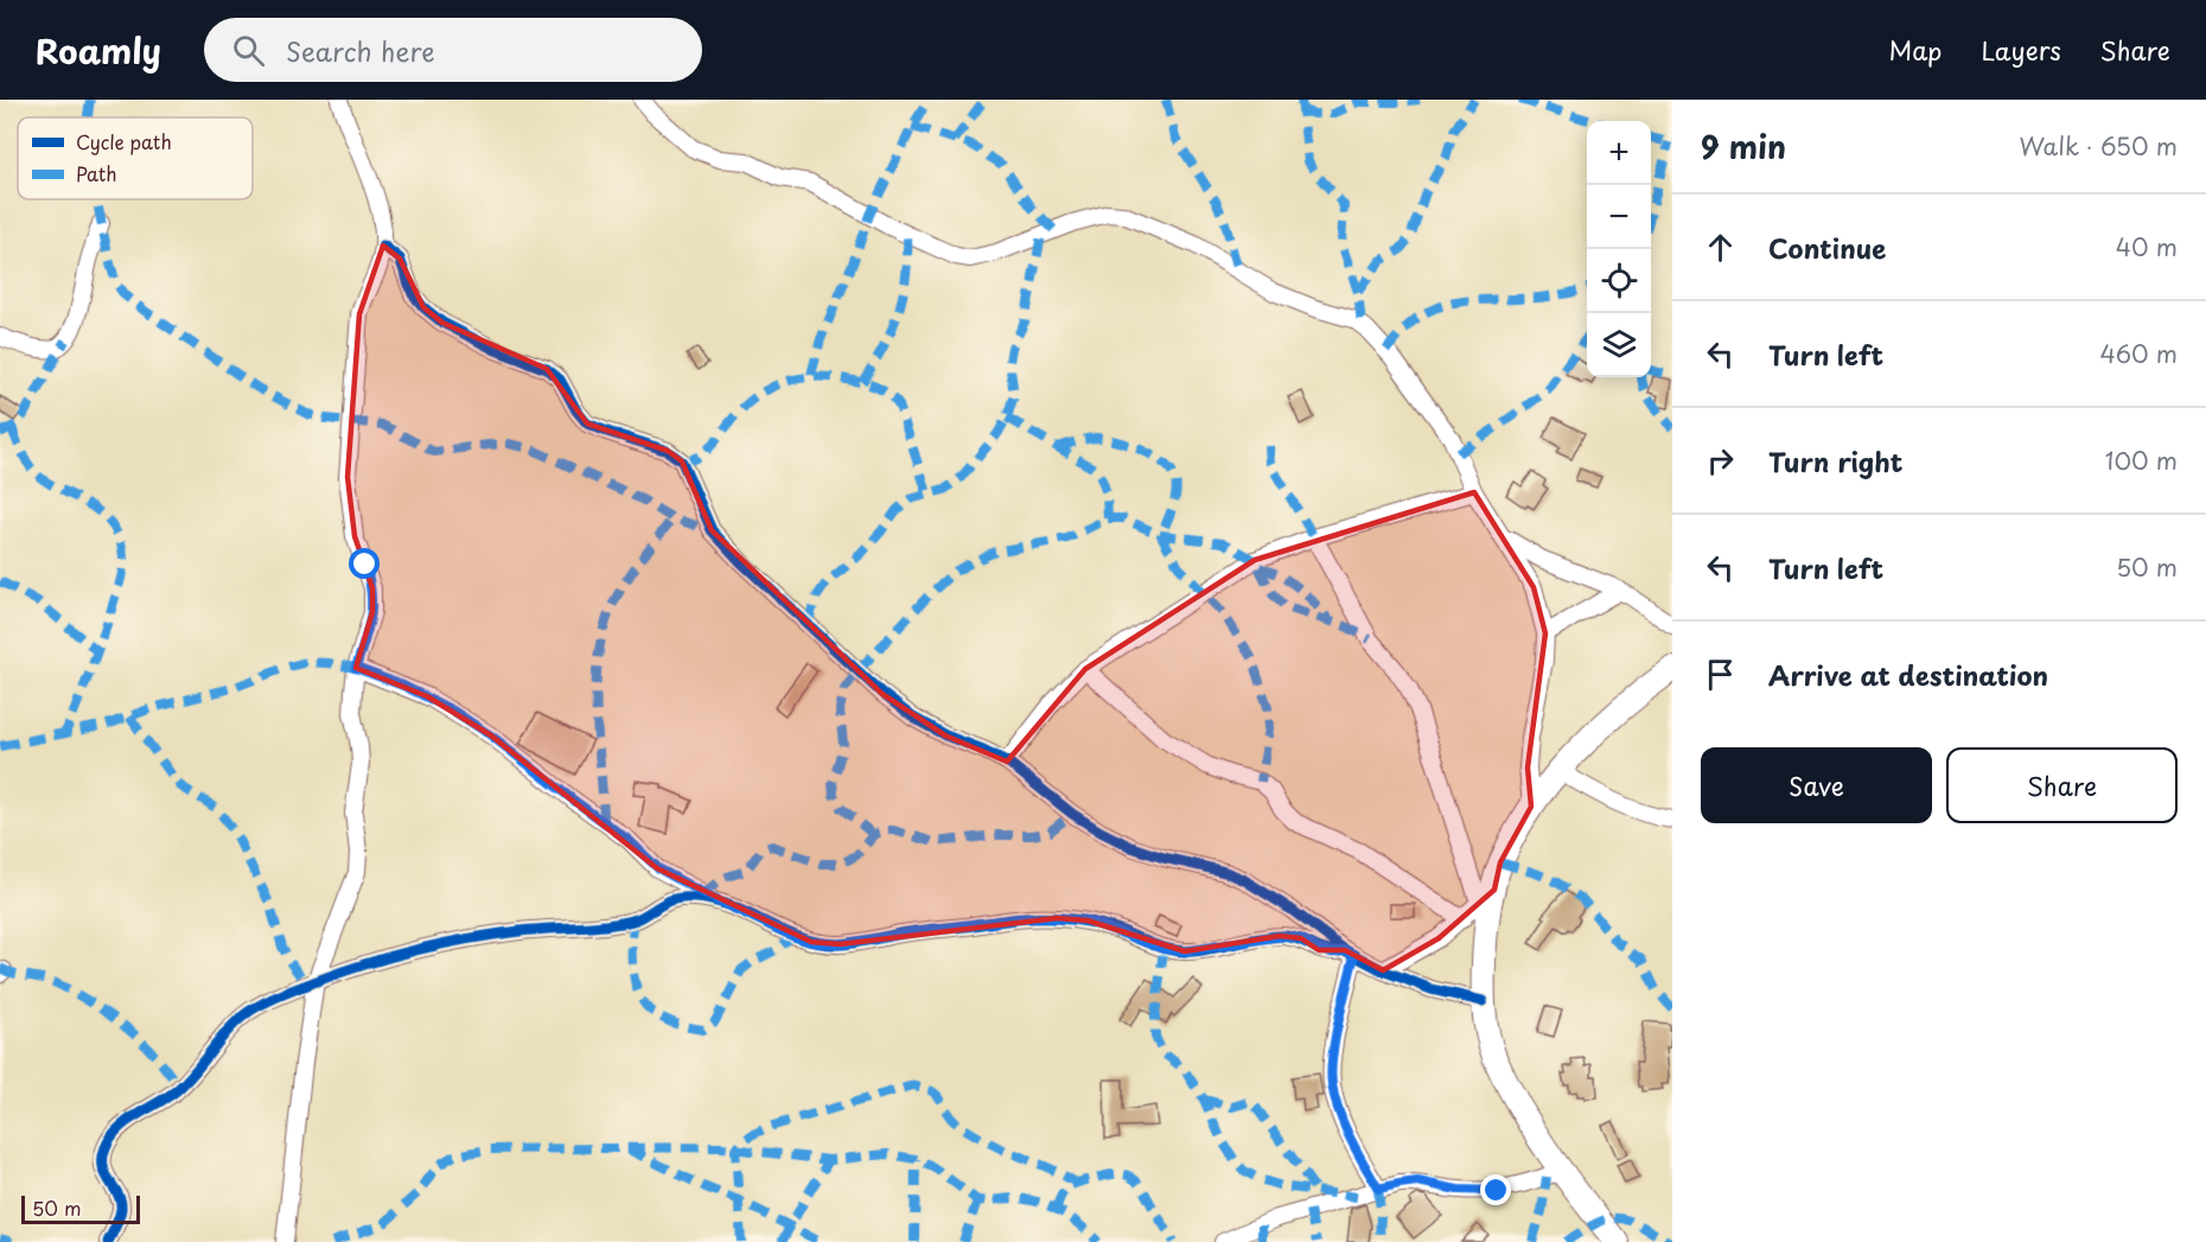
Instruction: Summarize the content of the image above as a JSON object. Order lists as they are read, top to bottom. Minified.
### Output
{"legend":["Cycle path","Path"],"scale_bar":"50 m","page":{"header":"Roamly","search":"Search here","nav":["Map","Layers","Share"],"heading":["9 min","Walk · 650 m"],"map_buttons":["+","−"],"list":[["Continue","40 m"],["Turn left","460 m"],["Turn right","100 m"],["Turn left","50 m"],"Arrive at destination"],"buttons":["Save","Share"],"scale":"50 m"}}
